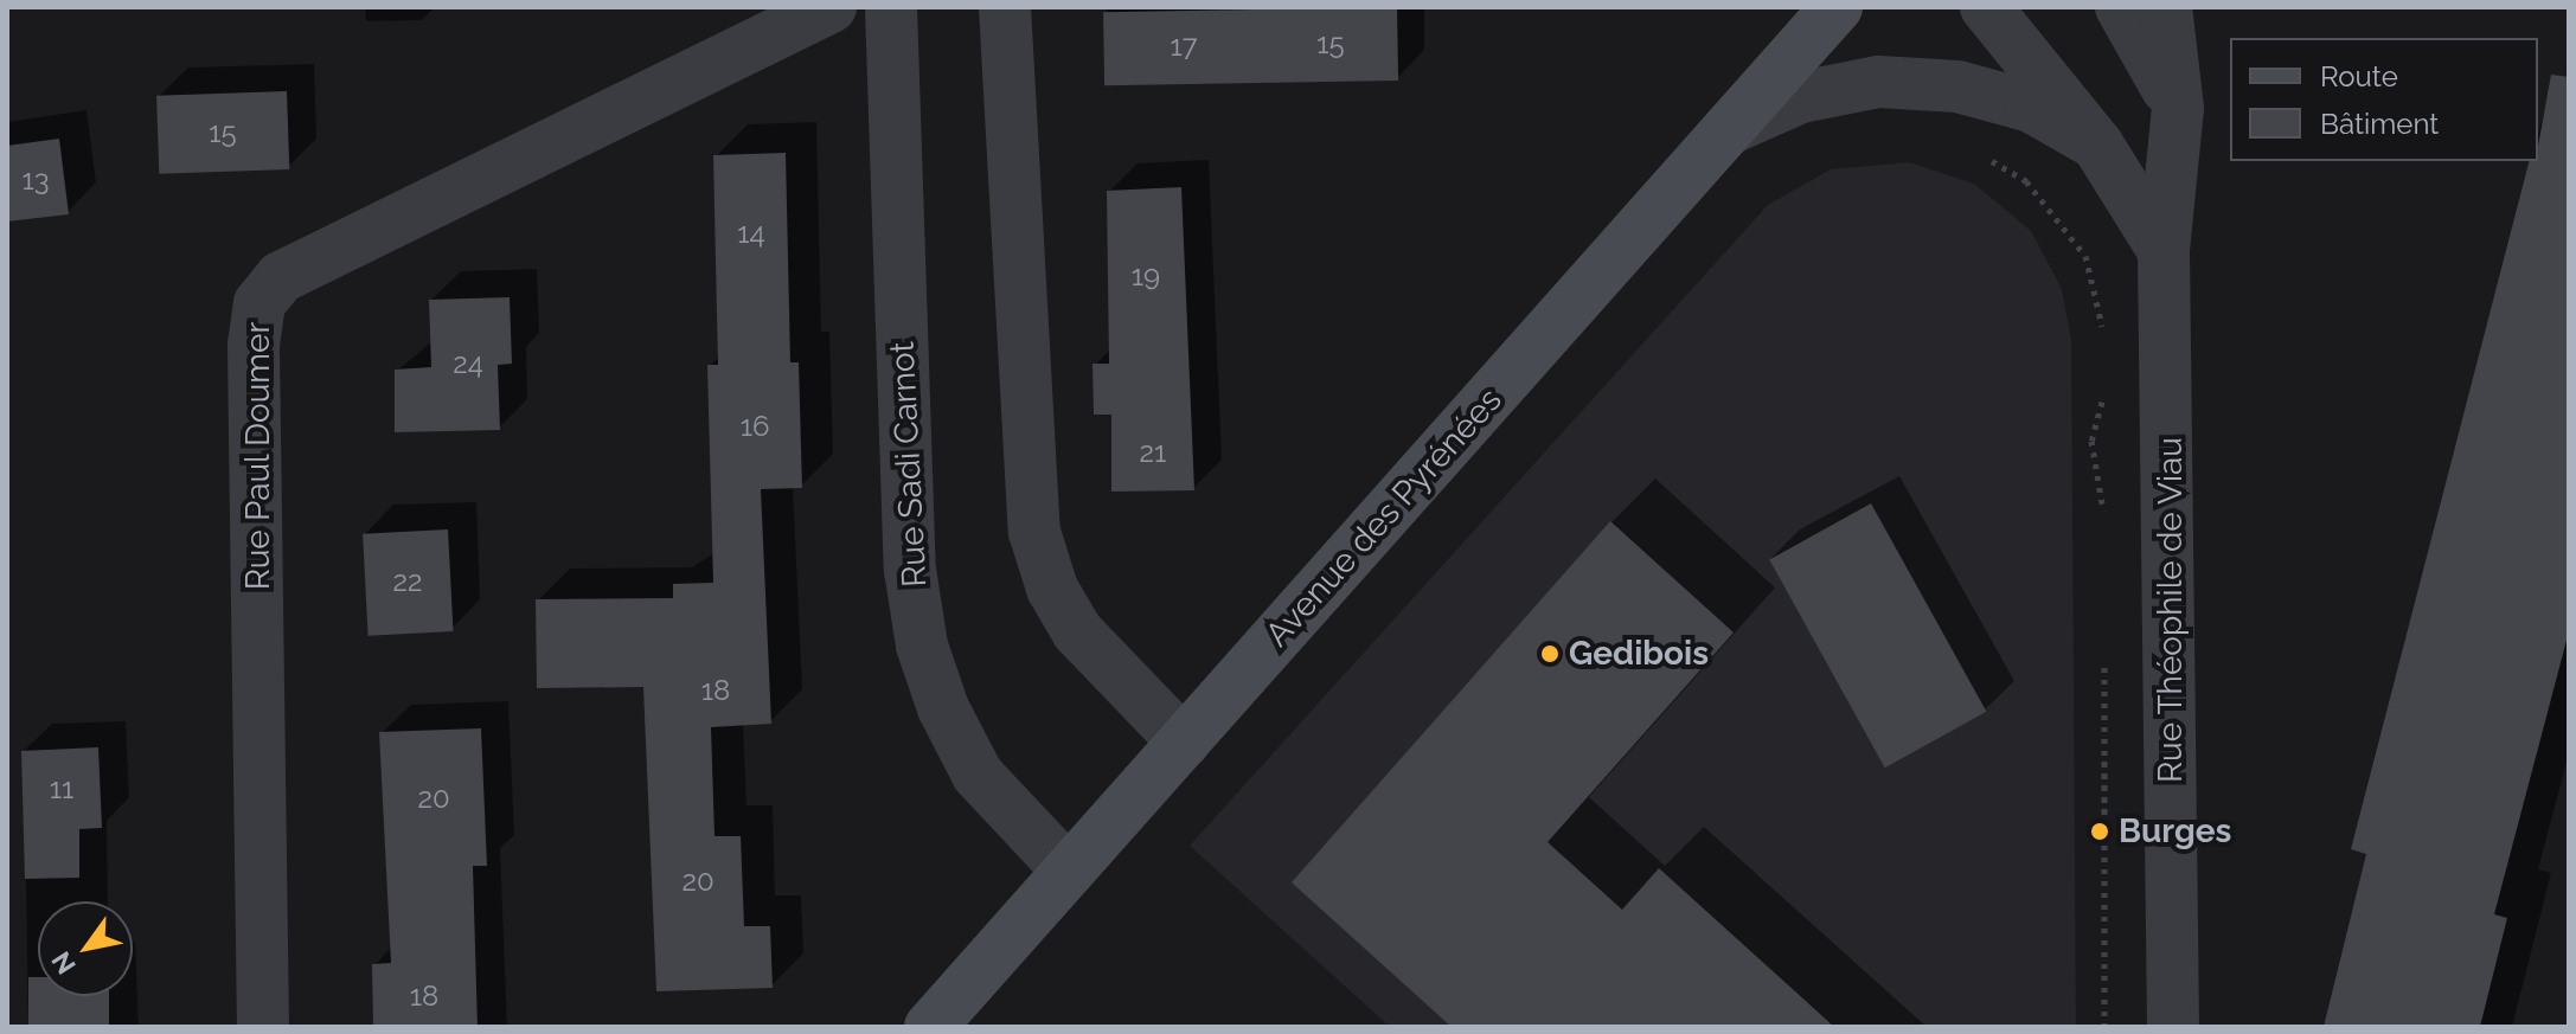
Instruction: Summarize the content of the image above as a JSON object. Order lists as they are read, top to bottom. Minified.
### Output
{"streets":{"main road":["Avenue des Pyrénées"],"street":["Rue Paul Doumer","Rue Sadi Carnot","Rue Théophile de Viau"]},"crossings":[["Rue Sadi Carnot","Avenue des Pyrénées"]],"places":["Gedibois","Burges"],"house_numbers":["15","17","15","13","14","19","24","16","21","22","18","11","20","20","18"],"legend":["Route","Bâtiment"],"north":"bottom left"}
